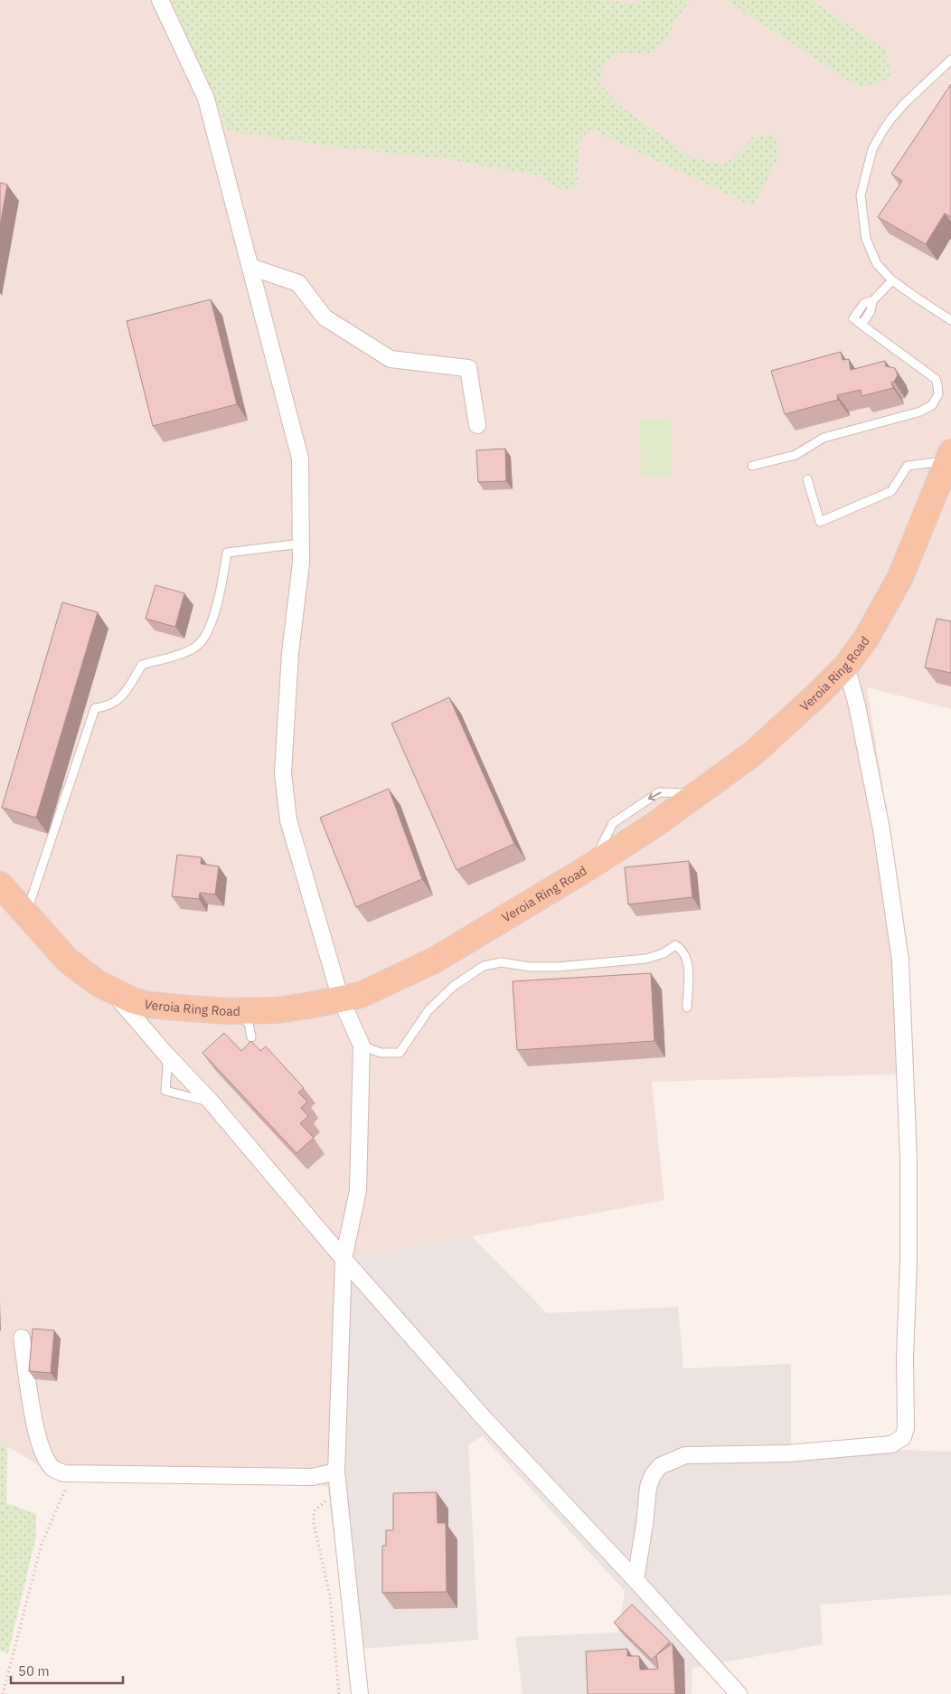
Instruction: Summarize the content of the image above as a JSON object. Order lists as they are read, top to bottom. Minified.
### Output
{"streets":{"main road":["Verοia Ring Road"]},"scale_bar":"50 m"}
